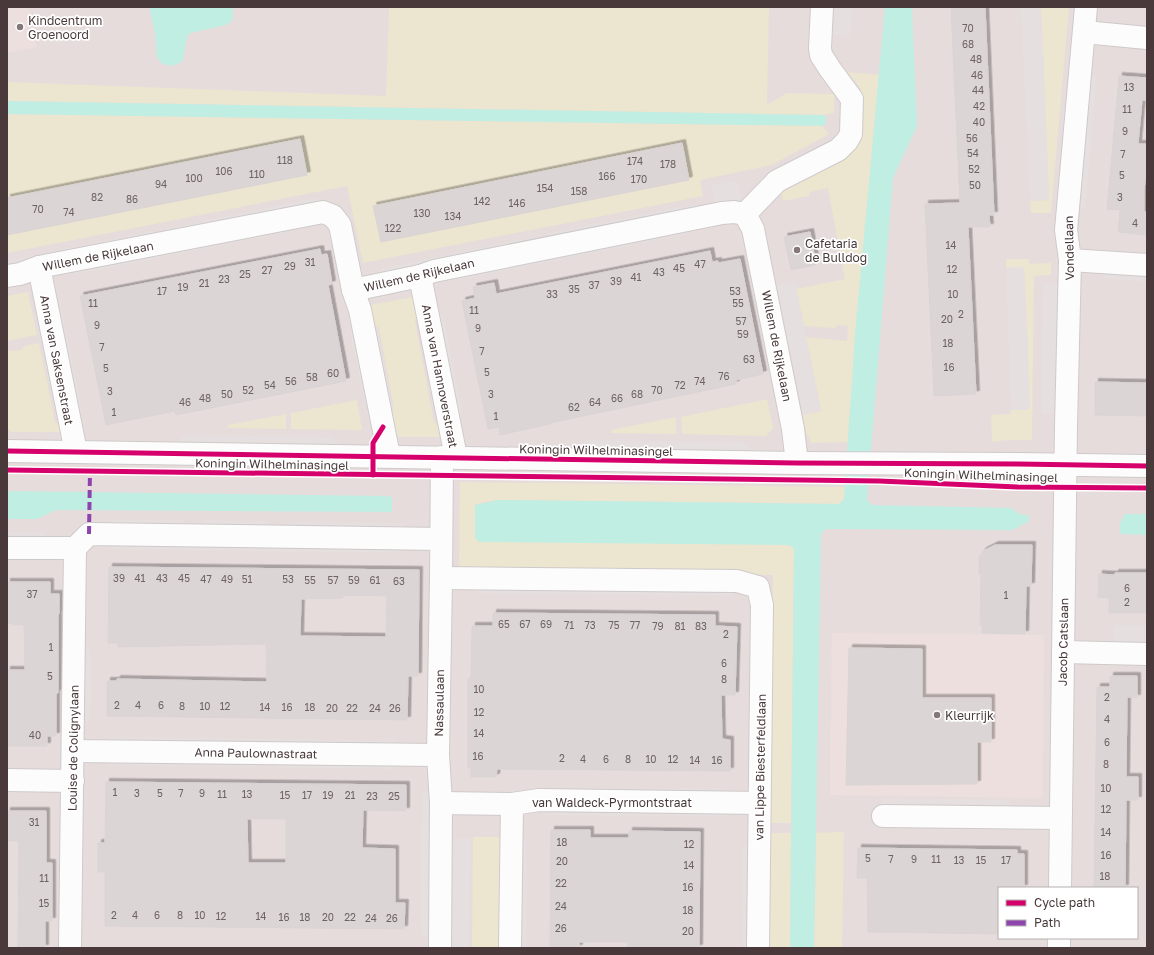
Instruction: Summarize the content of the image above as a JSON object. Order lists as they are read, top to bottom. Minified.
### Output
{"streets":{"street":["Vondellaan","Willem de Rijkelaan","Anna van Saksenstraat","Anna van Hannoverstraat","Koningin Wilhelminasingel","Jacob Catslaan","Nassaulaan","Louise de Colignylaan","Anna Paulownastraat","van Lippe Biesterfeldlaan","van Waldeck-Pyrmontstraat"]},"crossings":[["Vondellaan","Koningin Wilhelminasingel"],["Vondellaan","Jacob Catslaan"],["Willem de Rijkelaan","Anna van Saksenstraat"],["Willem de Rijkelaan","Anna van Hannoverstraat"],["Willem de Rijkelaan","Koningin Wilhelminasingel"],["Anna van Saksenstraat","Koningin Wilhelminasingel"],["Anna van Hannoverstraat","Koningin Wilhelminasingel"],["Anna van Hannoverstraat","Nassaulaan"],["Koningin Wilhelminasingel","Jacob Catslaan"],["Koningin Wilhelminasingel","Nassaulaan"],["Nassaulaan","Anna Paulownastraat"],["Nassaulaan","van Lippe Biesterfeldlaan"],["Nassaulaan","van Waldeck-Pyrmontstraat"],["Louise de Colignylaan","Anna Paulownastraat"],["van Lippe Biesterfeldlaan","van Waldeck-Pyrmontstraat"]],"places":["Kindcentrum Groenoord","Cafetaria de Bulldog","Kleurrijk"],"house_numbers":["70","68","48","46","13","44","42","11","40","9","56","54","7","118","174","178","52","106","110","5","166","100","170","94","50","154","158","82","3","86","142","146","70","74","130","134","4","122","14","31","47","29","45","12","27","43","25","41","23","39","21","37","19","35","17","53","33","10","11","55","11","2","20","57","9","9","59","18","7","7","63","16","5","5","60","76","58","56","74","54","72","52","70","3","50","3","68","48","66","46","64","62","1","1","39","41","43","45","47","49","51","53","55","57","59","61","63","6","37","1","2","65","67","69","71","73","75","77","79","81","83","2","1","6","5","8","10","2","2","4","6","8","10","12","14","16","18","20","22","24","26","12","4","14","40","6","16","2","4","6","8","10","12","14","16","8","10","1","3","5","7","9","11","13","15","17","19","21","23","25","12","31","14","18","12","16","5","7","9","11","13","15","17","20","14","18","11","22","16","15","24","18","2","4","6","8","10","12","14","16","18","20","22","24","26","26","20"],"legend":["Cycle path","Path"]}
